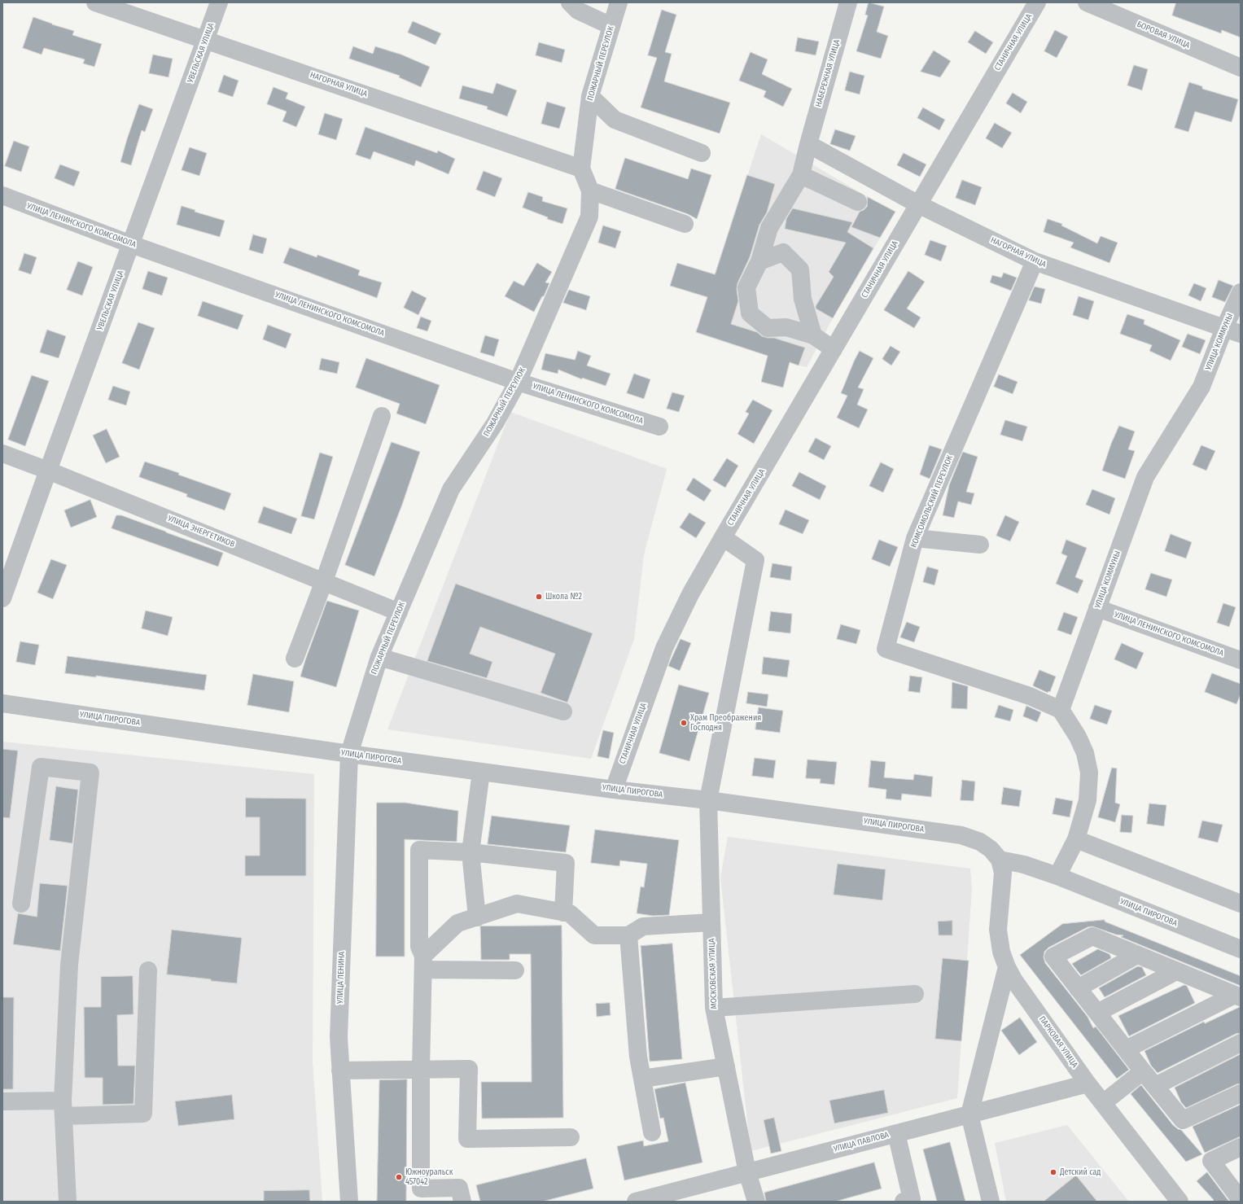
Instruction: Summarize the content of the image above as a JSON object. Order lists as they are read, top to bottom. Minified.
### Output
{"streets":{"street":["БОРОВАЯ УЛИЦА","СТАНИЧНАЯ УЛИЦА","УВЕЛЬСКАЯ УЛИЦА","ПОЖАРНЫЙ ПЕРЕУЛОК","НАБЕРЕЖНАЯ УЛИЦА","НАГОРНАЯ УЛИЦА","УЛИЦА ЛЕНИНСКОГО КОМСОМОЛА","УЛИЦА КОММУНЫ","КОМСОМОЛЬСКИЙ ПЕРЕУЛОК","УЛИЦА ЭНЕРГЕТИКОВ","УЛИЦА ПИРОГОВА","МОСКОВСКАЯ УЛИЦА","УЛИЦА ЛЕНИНА","ПАРКОВАЯ УЛИЦА","УЛИЦА ПАВЛОВА"]},"crossings":[["СТАНИЧНАЯ УЛИЦА","НАБЕРЕЖНАЯ УЛИЦА"],["СТАНИЧНАЯ УЛИЦА","НАГОРНАЯ УЛИЦА"],["СТАНИЧНАЯ УЛИЦА","УЛИЦА ПИРОГОВА"],["УВЕЛЬСКАЯ УЛИЦА","НАГОРНАЯ УЛИЦА"],["УВЕЛЬСКАЯ УЛИЦА","УЛИЦА ЛЕНИНСКОГО КОМСОМОЛА"],["УВЕЛЬСКАЯ УЛИЦА","УЛИЦА ЭНЕРГЕТИКОВ"],["ПОЖАРНЫЙ ПЕРЕУЛОК","НАГОРНАЯ УЛИЦА"],["ПОЖАРНЫЙ ПЕРЕУЛОК","УЛИЦА ЛЕНИНСКОГО КОМСОМОЛА"],["ПОЖАРНЫЙ ПЕРЕУЛОК","УЛИЦА ЭНЕРГЕТИКОВ"],["ПОЖАРНЫЙ ПЕРЕУЛОК","УЛИЦА ПИРОГОВА"],["ПОЖАРНЫЙ ПЕРЕУЛОК","УЛИЦА ЛЕНИНА"],["НАБЕРЕЖНАЯ УЛИЦА","НАГОРНАЯ УЛИЦА"],["НАГОРНАЯ УЛИЦА","УЛИЦА КОММУНЫ"],["НАГОРНАЯ УЛИЦА","КОМСОМОЛЬСКИЙ ПЕРЕУЛОК"],["УЛИЦА ЛЕНИНСКОГО КОМСОМОЛА","УЛИЦА КОММУНЫ"],["УЛИЦА КОММУНЫ","КОМСОМОЛЬСКИЙ ПЕРЕУЛОК"],["УЛИЦА ПИРОГОВА","МОСКОВСКАЯ УЛИЦА"],["УЛИЦА ПИРОГОВА","УЛИЦА ЛЕНИНА"],["УЛИЦА ПИРОГОВА","ПАРКОВАЯ УЛИЦА"],["МОСКОВСКАЯ УЛИЦА","УЛИЦА ПАВЛОВА"],["ПАРКОВАЯ УЛИЦА","УЛИЦА ПАВЛОВА"]],"places":["Школа №2","Храм Преображения Господня","Детский сад","Южноуральск 457042"]}
